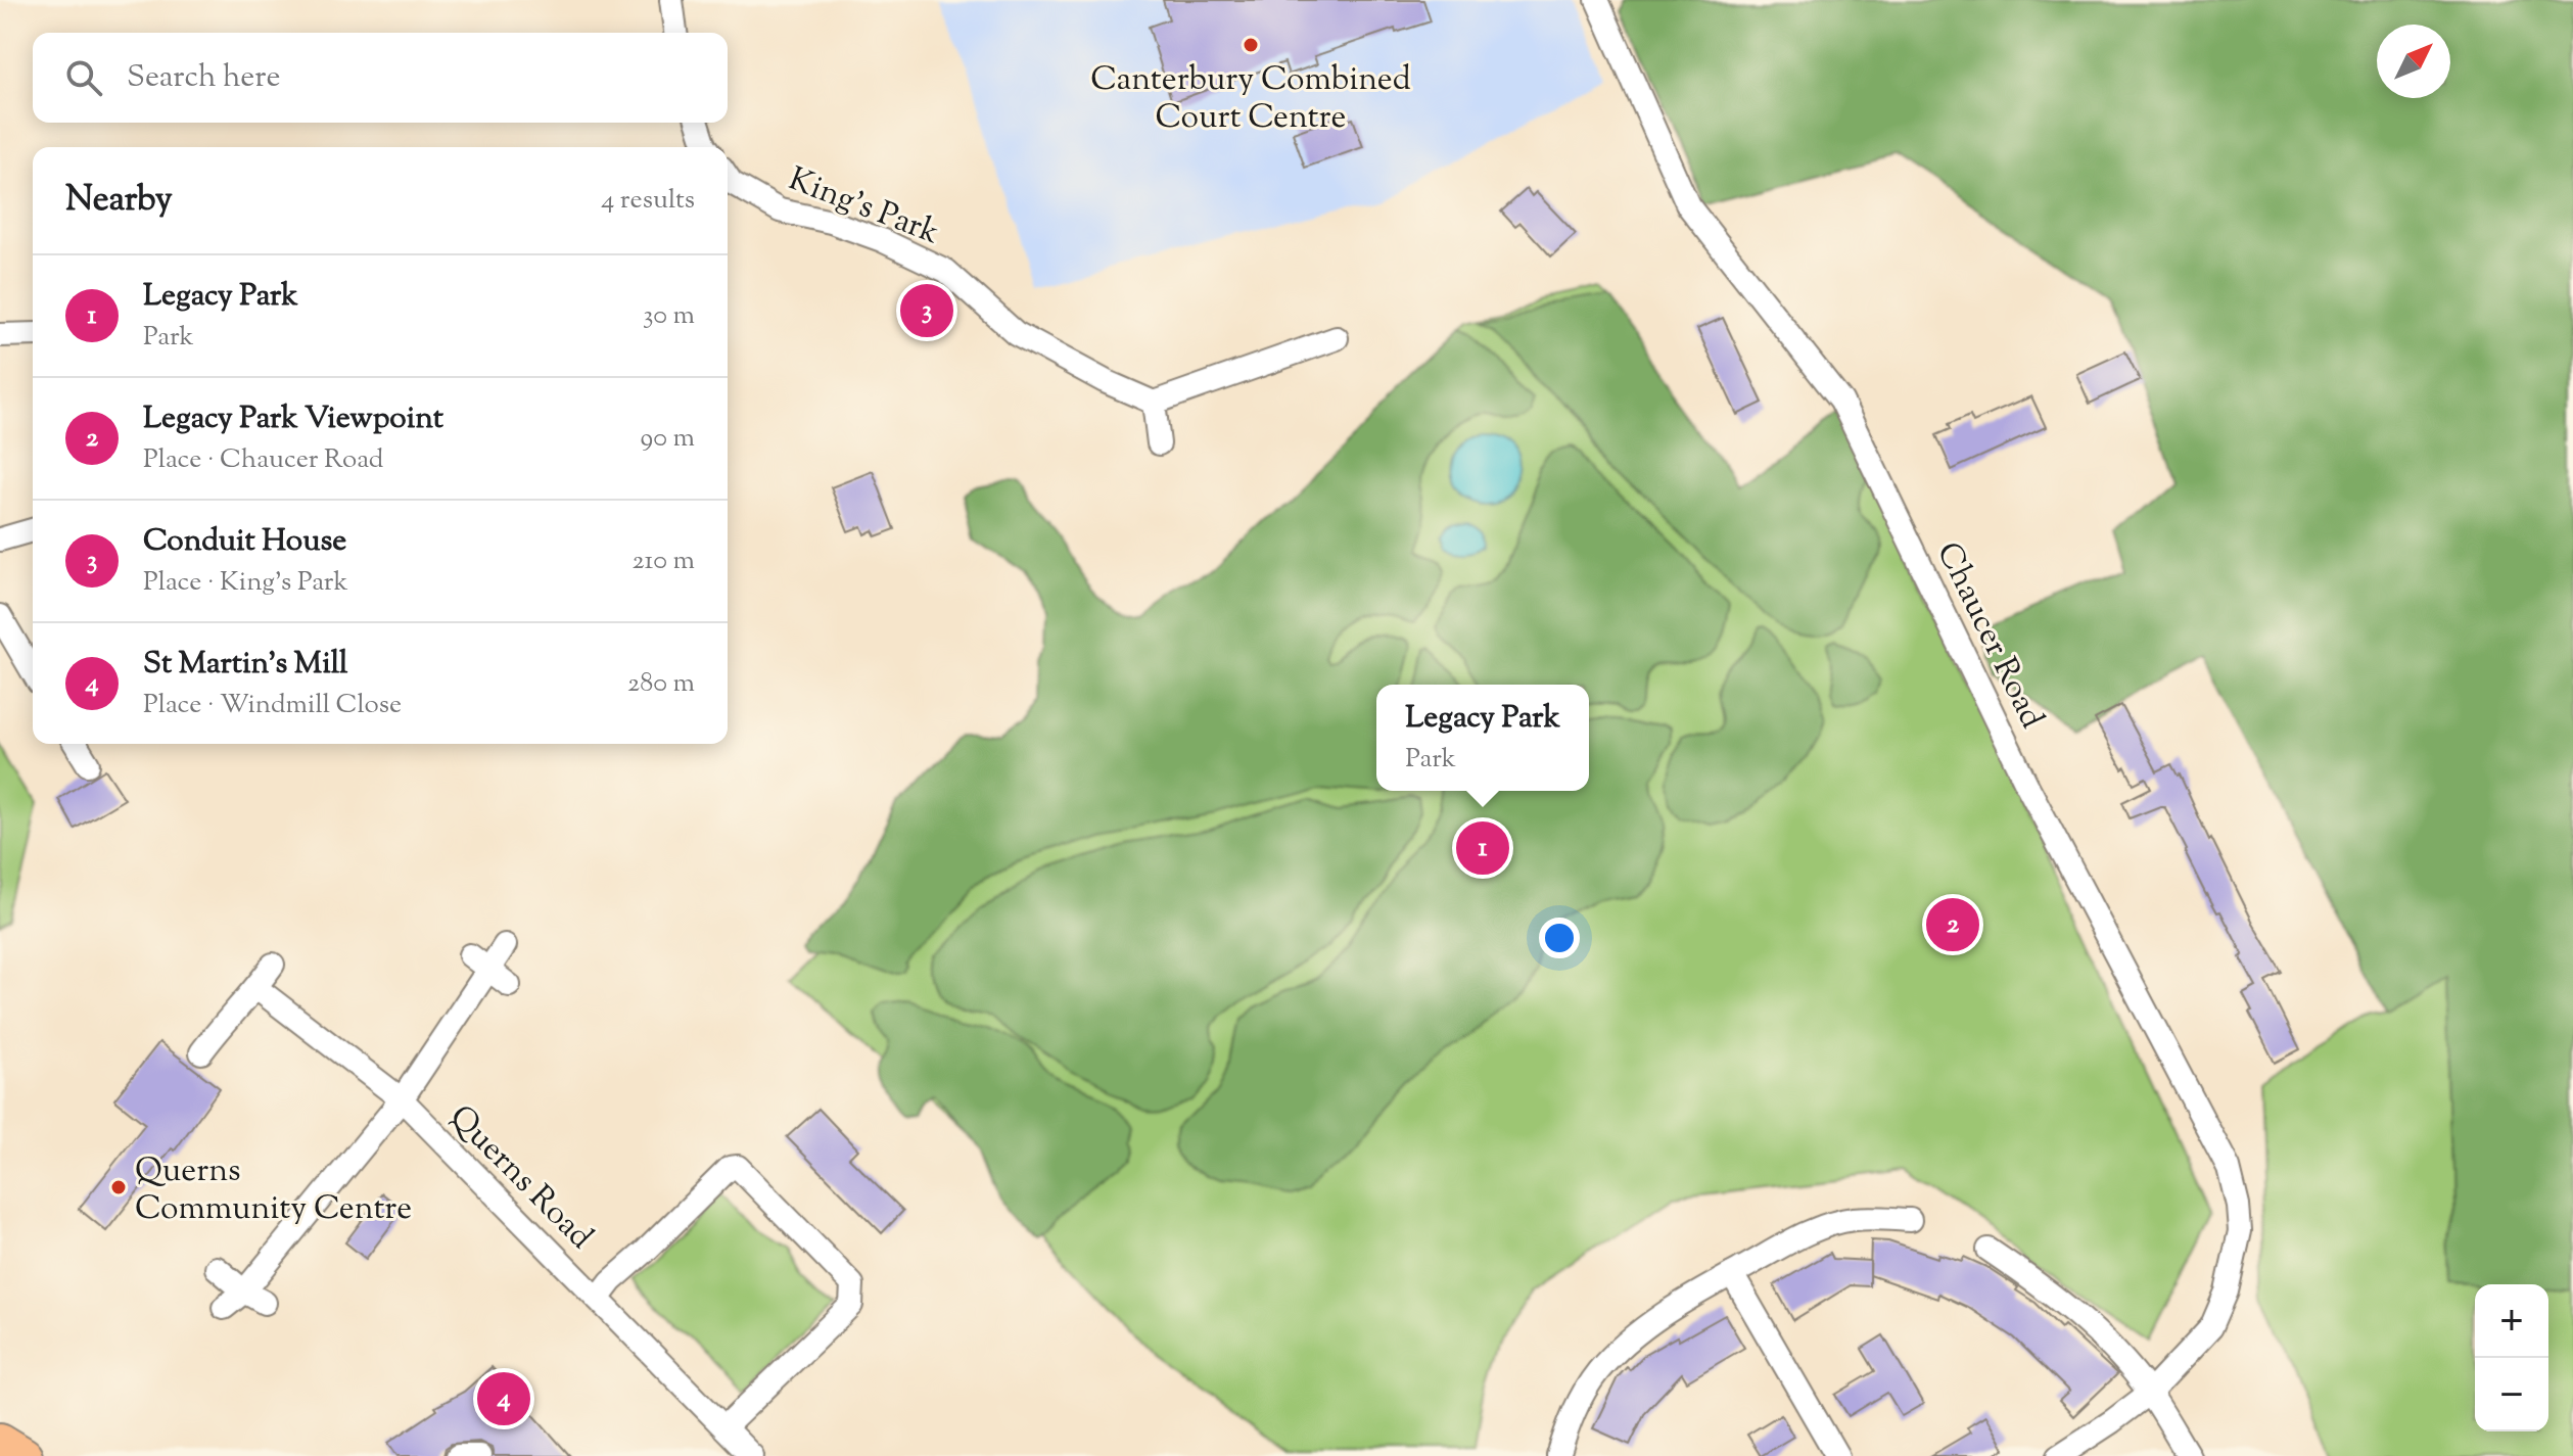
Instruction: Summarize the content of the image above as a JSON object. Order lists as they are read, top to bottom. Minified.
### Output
{"streets":{"street":["King's Park","Chaucer Road","Querns Road"]},"places":["Canterbury Combined Court Centre","Querns Community Centre"],"north":"top right","page":{"search":"Search here","heading":["Nearby","4 results"],"list":[{"mark":"1","name":"Legacy Park","note":"Park","value":"30 m"},{"mark":"2","name":"Legacy Park Viewpoint","note":"Place · Chaucer Road","value":"90 m"},{"mark":"3","name":"Conduit House","note":"Place · King's Park","value":"210 m"},{"mark":"4","name":"St Martin's Mill","note":"Place · Windmill Close","value":"280 m"}],"pins":["3","1","2","4"],"popup":["Legacy Park","Park"],"map_buttons":["+","−"]}}
